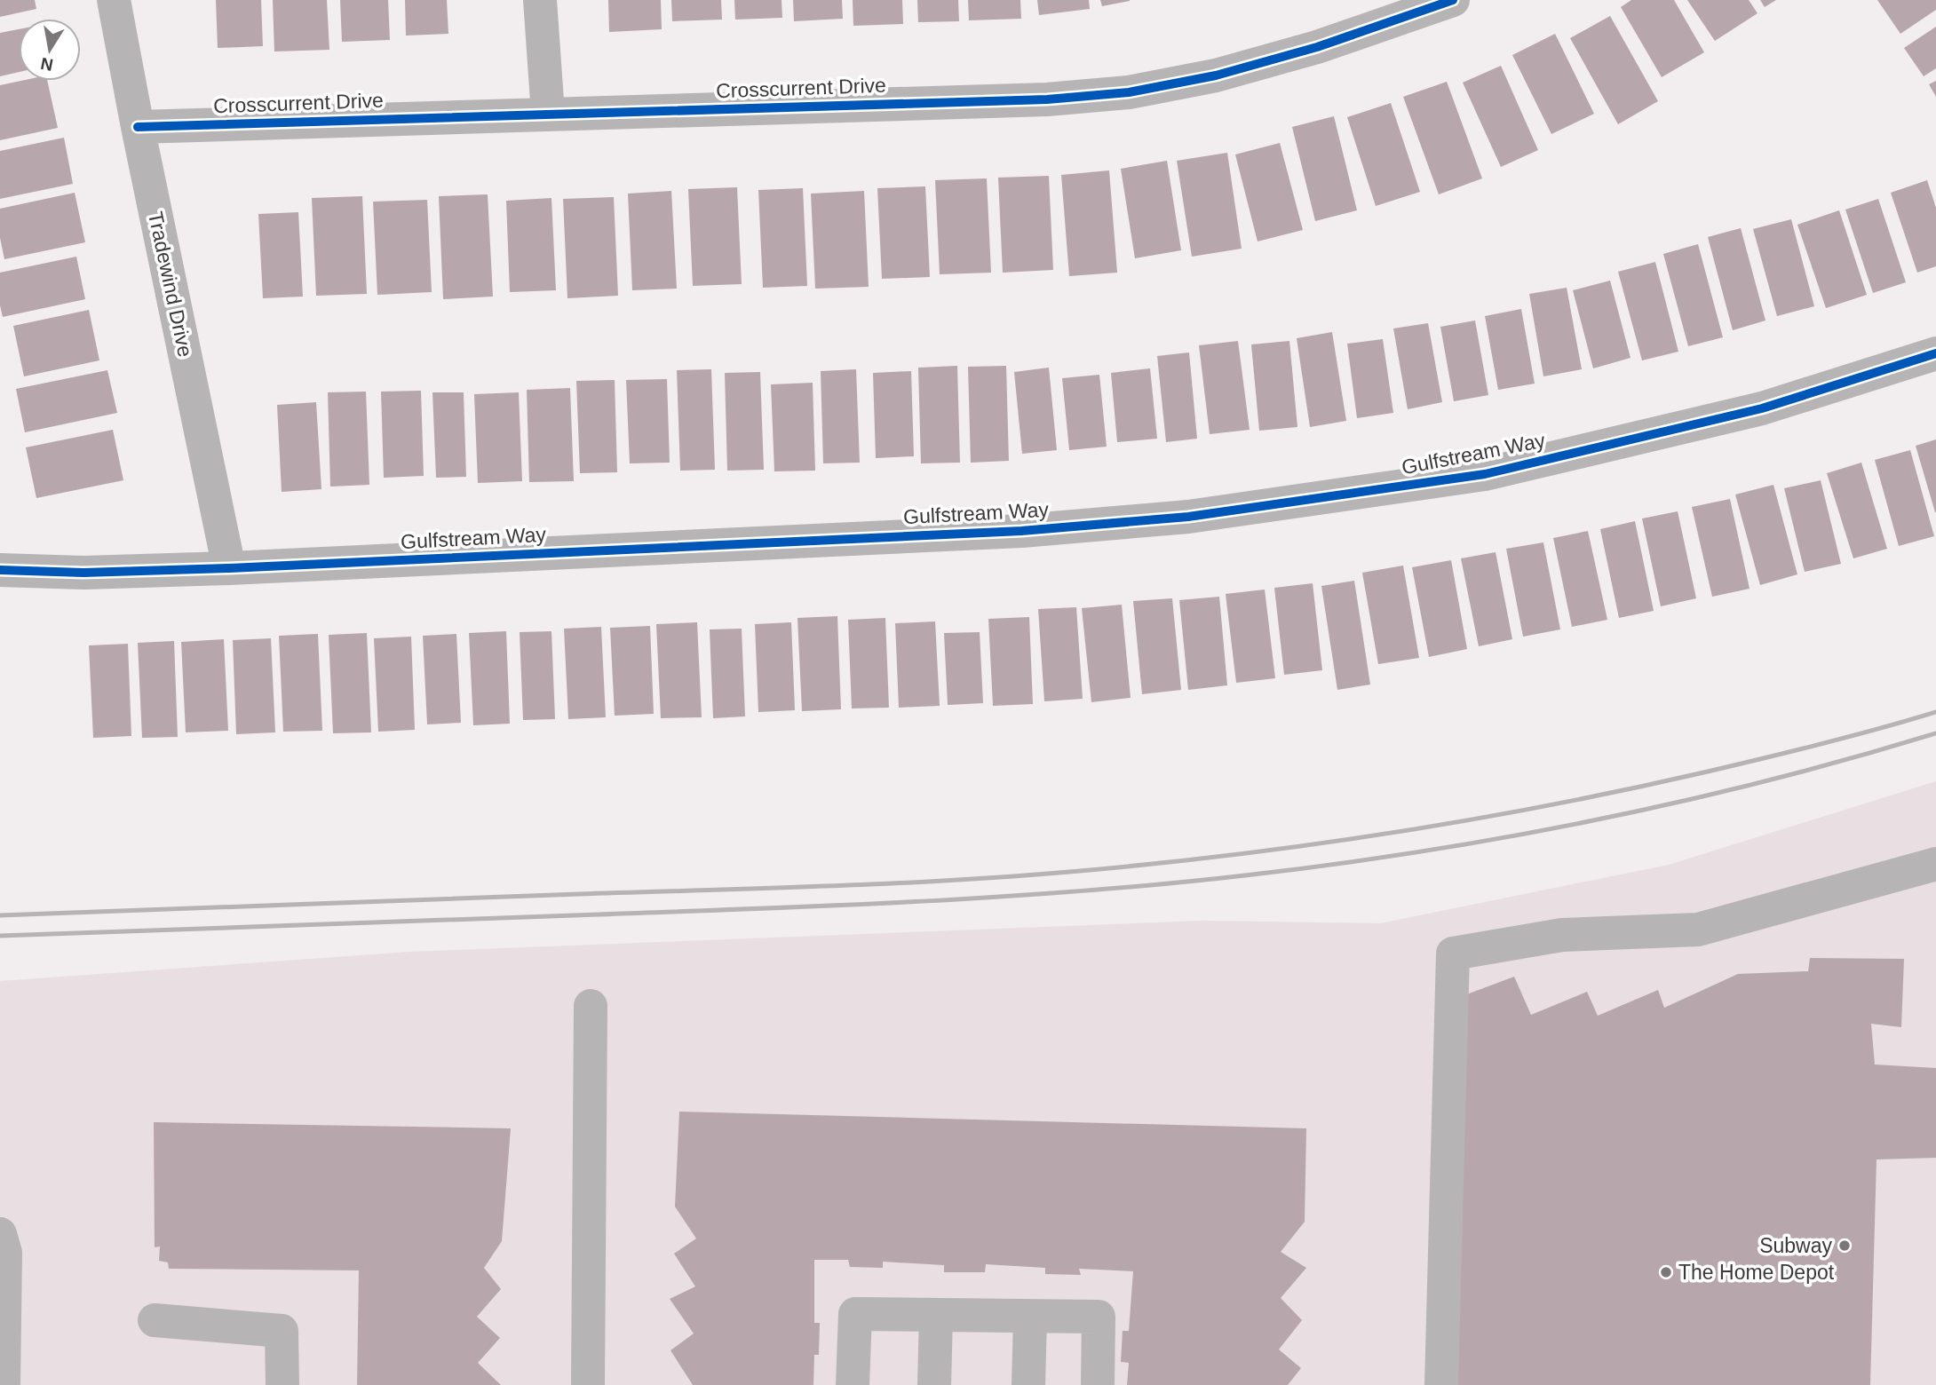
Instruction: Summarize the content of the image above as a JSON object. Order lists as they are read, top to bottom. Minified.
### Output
{"streets":{"street":["Crosscurrent Drive","Tradewind Drive","Gulfstream Way"]},"crossings":[["Crosscurrent Drive","Tradewind Drive"],["Tradewind Drive","Gulfstream Way"]],"places":["Subway","The Home Depot"],"north":"bottom"}
